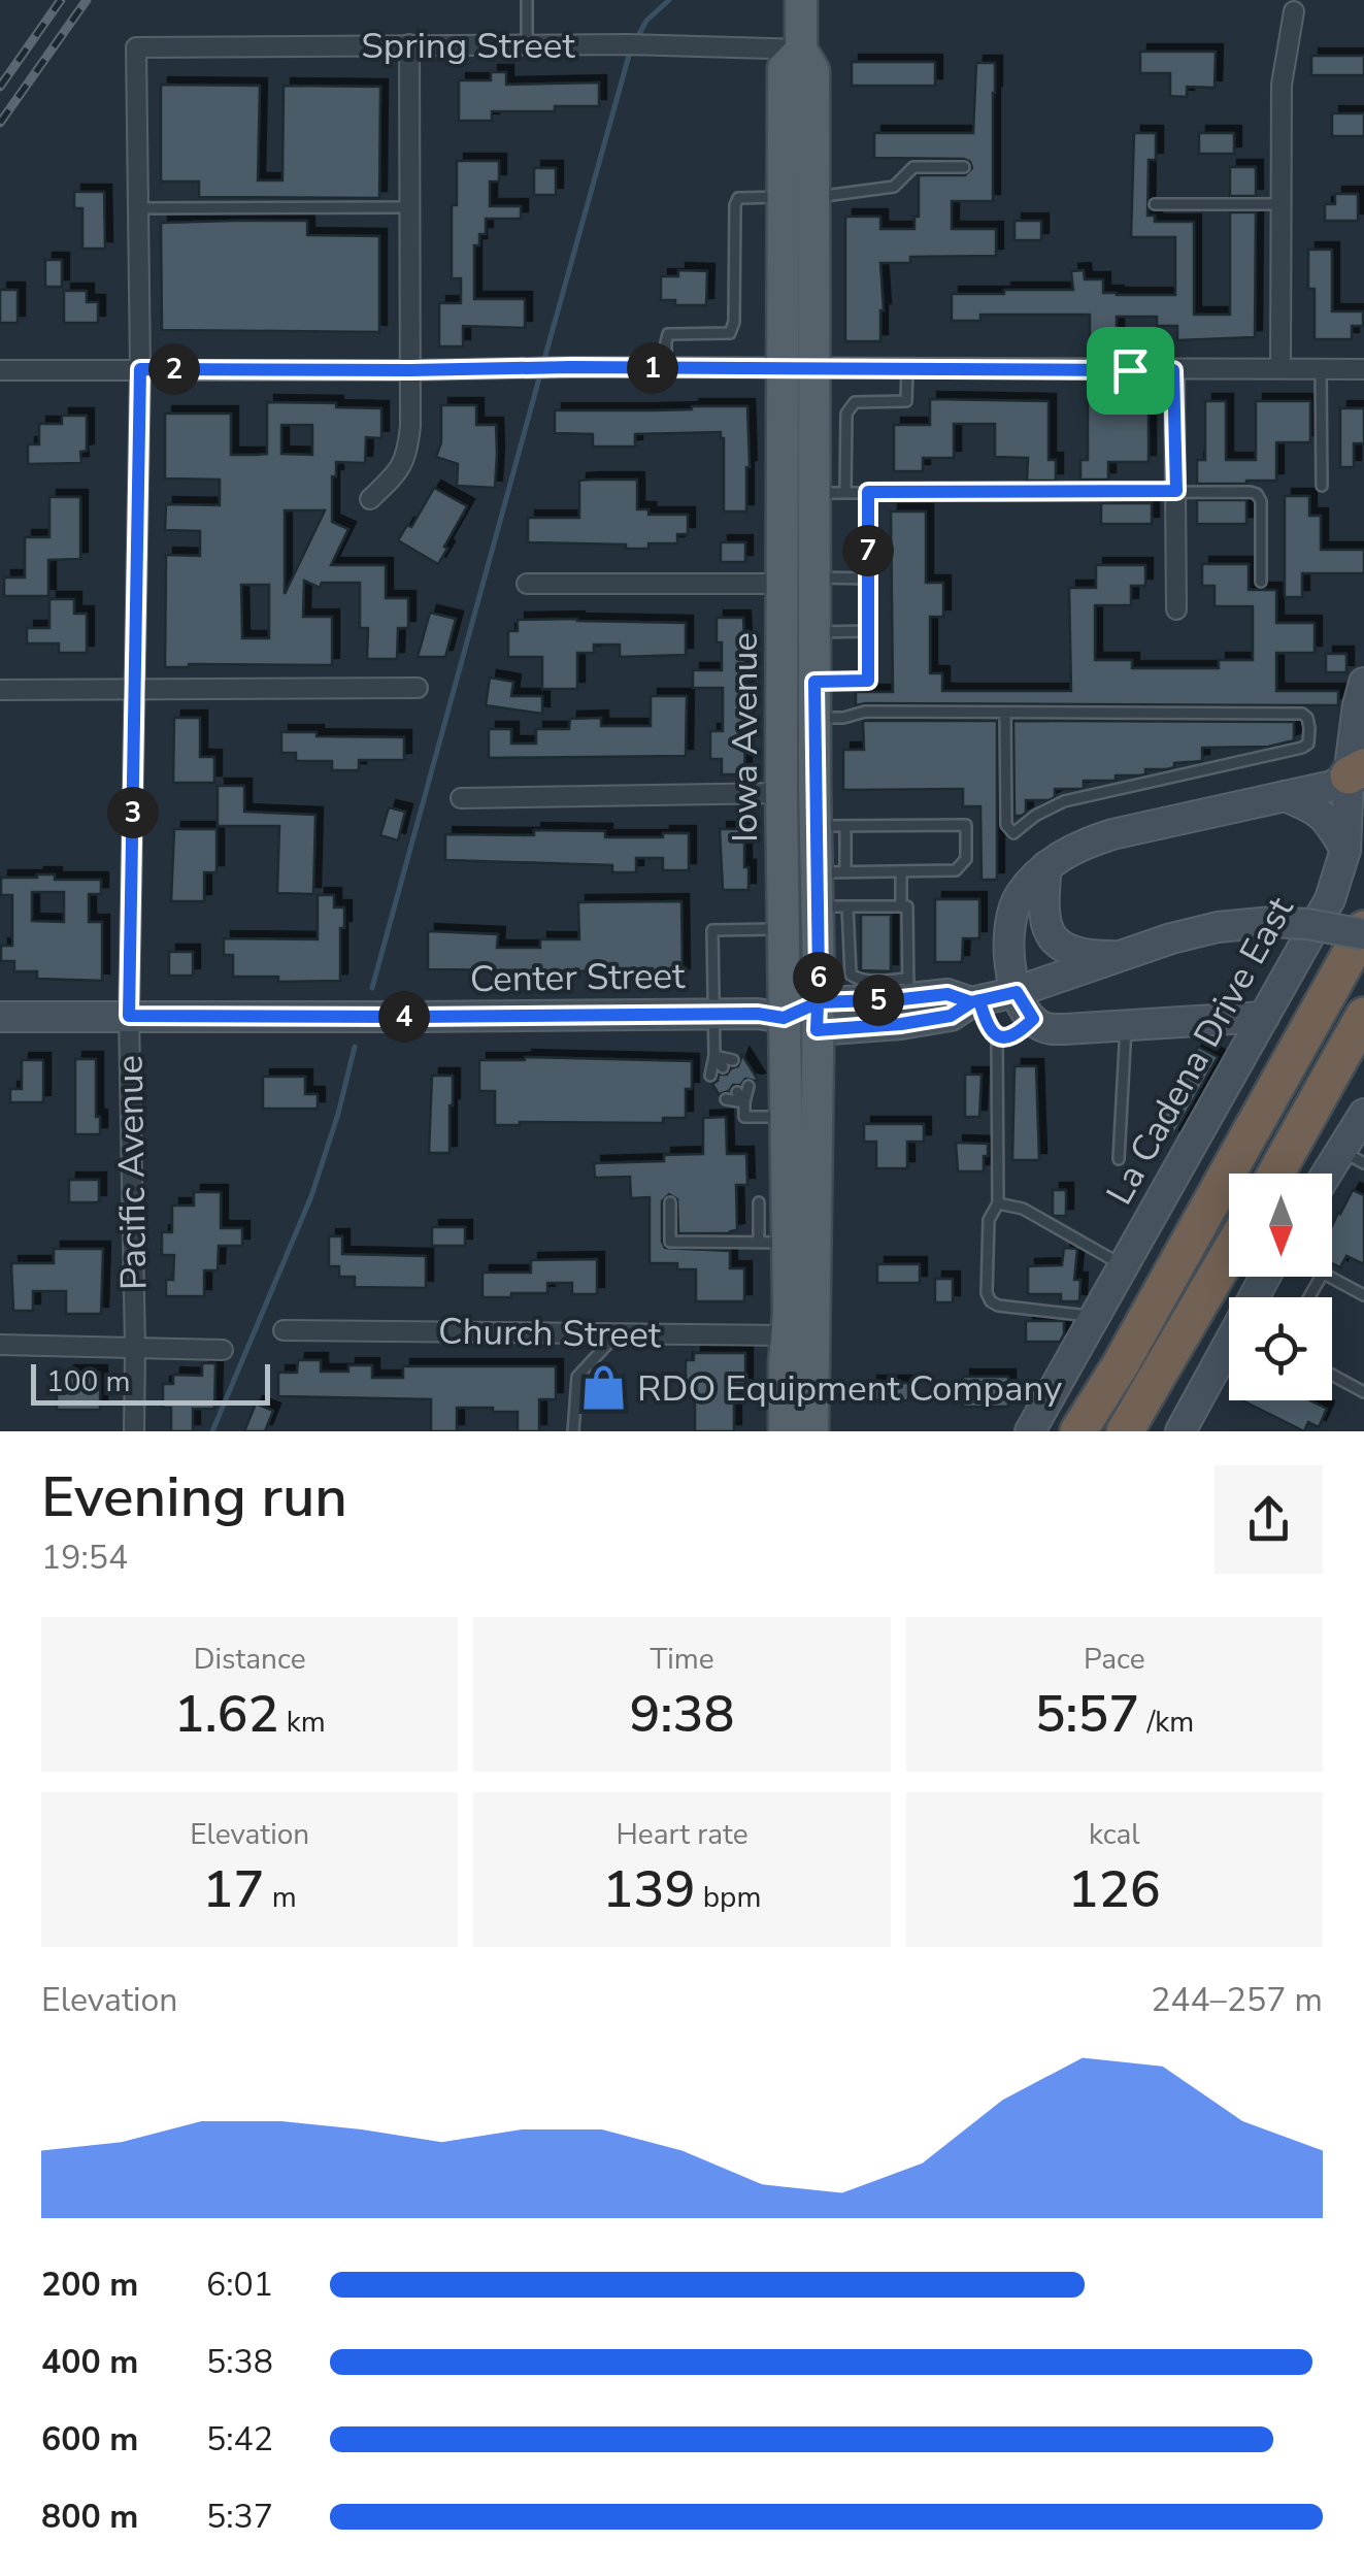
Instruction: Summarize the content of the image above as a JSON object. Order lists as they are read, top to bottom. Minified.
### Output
{"streets":{"main road":["Iowa Avenue","Center Street","La Cadena Drive East"],"street":["Spring Street","Pacific Avenue","Church Street"]},"crossings":[["Spring Street","Iowa Avenue"],["Spring Street","Pacific Avenue"],["Iowa Avenue","Center Street"],["Iowa Avenue","Church Street"],["Center Street","Pacific Avenue"]],"places":{"shop":["RDO Equipment Company"]},"scale_bar":"100 m","north":"bottom","page":{"pins":["1","2","7","3","6","5","4"],"scale":"100 m","heading":["Evening run","19:54"],"stats":[["Distance","1.62 km"],["Time","9:38"],["Pace","5:57 /km"],["Elevation","17 m"],["Heart rate","139 bpm"],["kcal","126"]],"chart":["Elevation","244–257 m"],"list":[{"name":"200 m","note":"6:01"},{"name":"400 m","note":"5:38"},{"name":"600 m","note":"5:42"},{"name":"800 m","note":"5:37"}]}}
